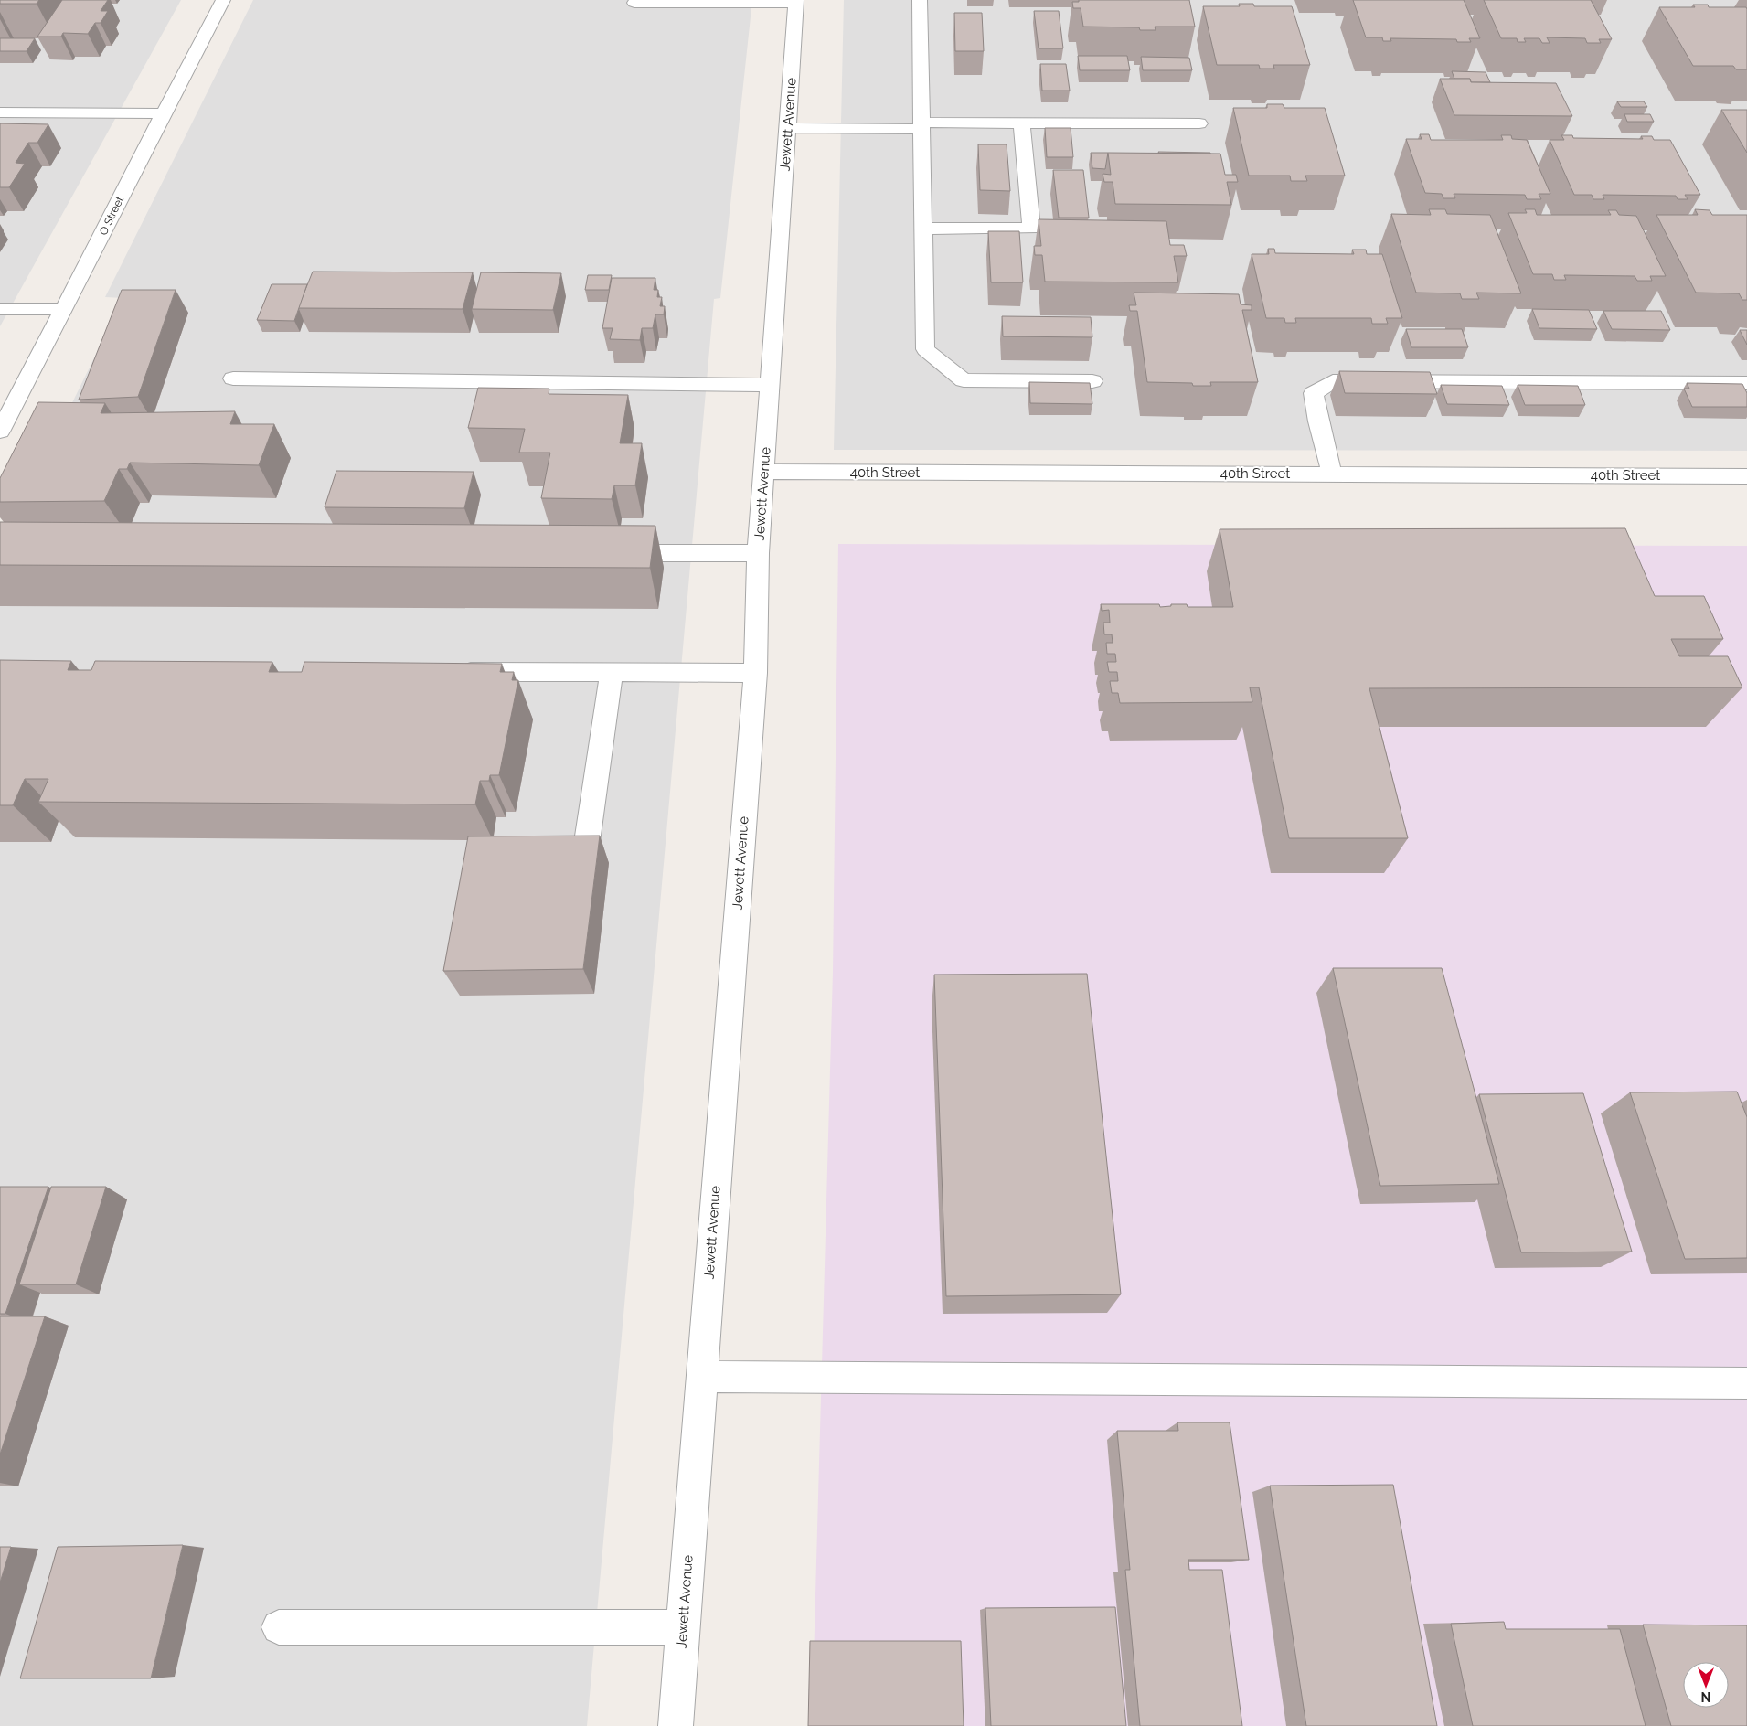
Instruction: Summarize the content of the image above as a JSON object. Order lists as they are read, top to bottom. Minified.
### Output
{"streets":{"street":["Jewett Avenue","O Street","40th Street"]},"crossings":[["Jewett Avenue","40th Street"]],"north":"bottom"}
